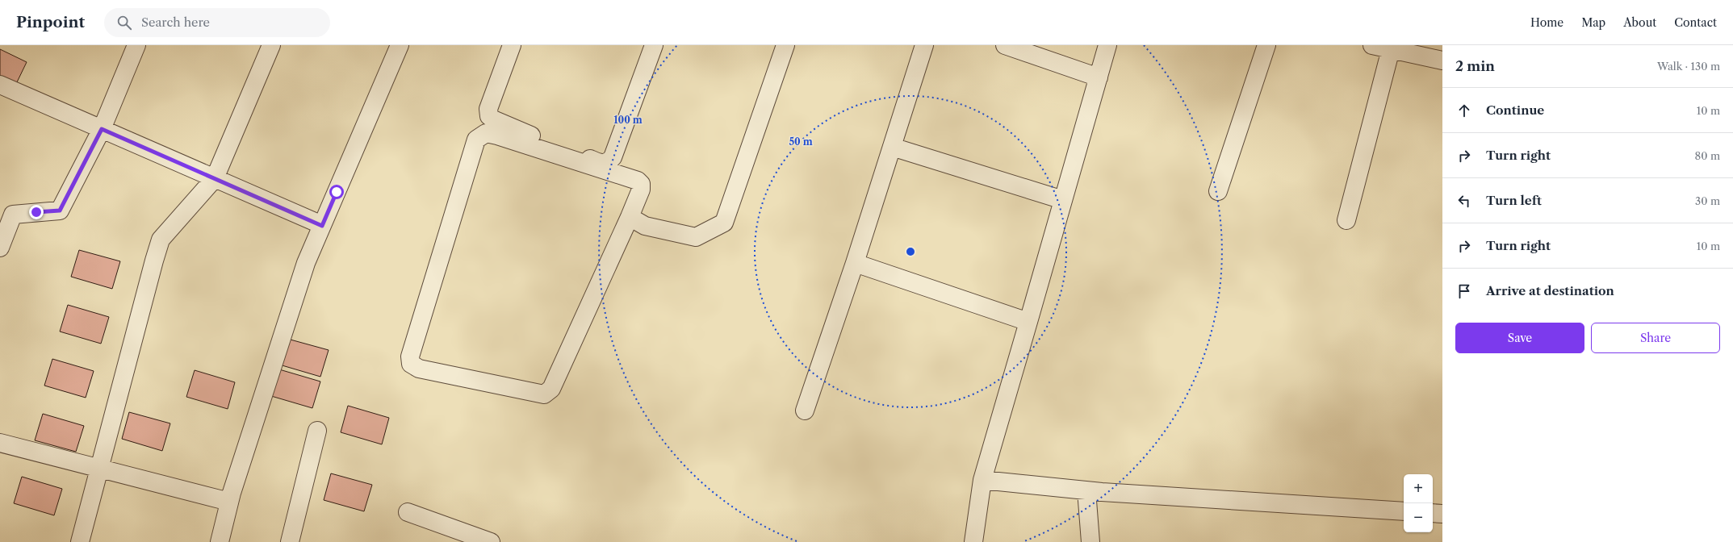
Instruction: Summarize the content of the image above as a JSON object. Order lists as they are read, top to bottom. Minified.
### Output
{"page":{"header":"Pinpoint","search":"Search here","nav":["Home","Map","About","Contact"],"heading":["2 min","Walk · 130 m"],"list":[["Continue","10 m"],["Turn right","80 m"],["Turn left","30 m"],["Turn right","10 m"],"Arrive at destination"],"buttons":["Save","Share"],"map_buttons":["+","−"]},"rings":["100 m","50 m"]}
